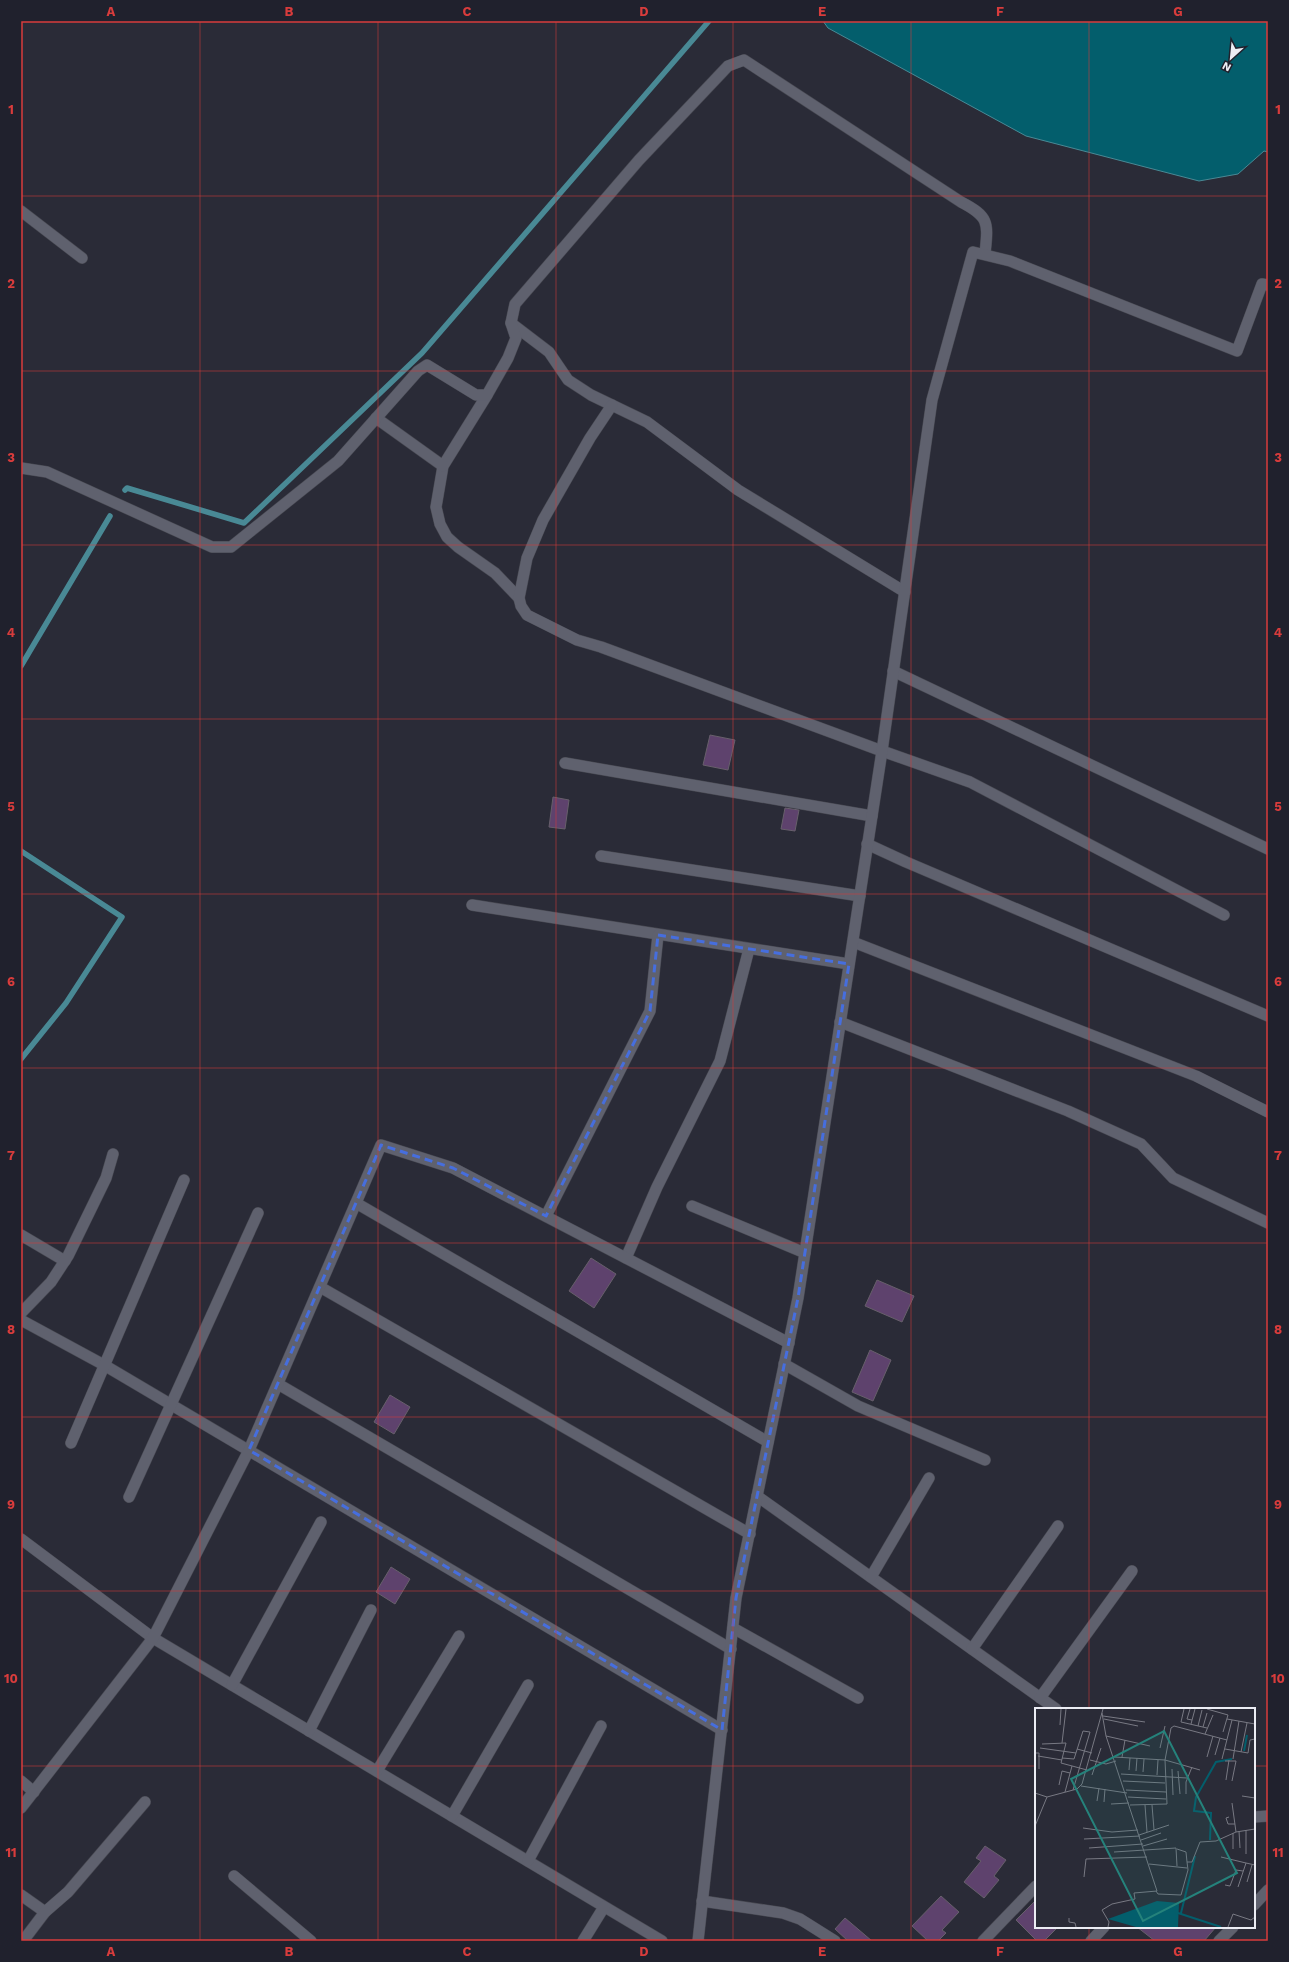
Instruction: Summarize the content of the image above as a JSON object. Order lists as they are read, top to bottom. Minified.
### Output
{"north":"bottom left","grid":{"columns":["A","B","C","D","E","F","G"],"rows":["1","2","3","4","5","6","7","8","9","10","11"]}}
